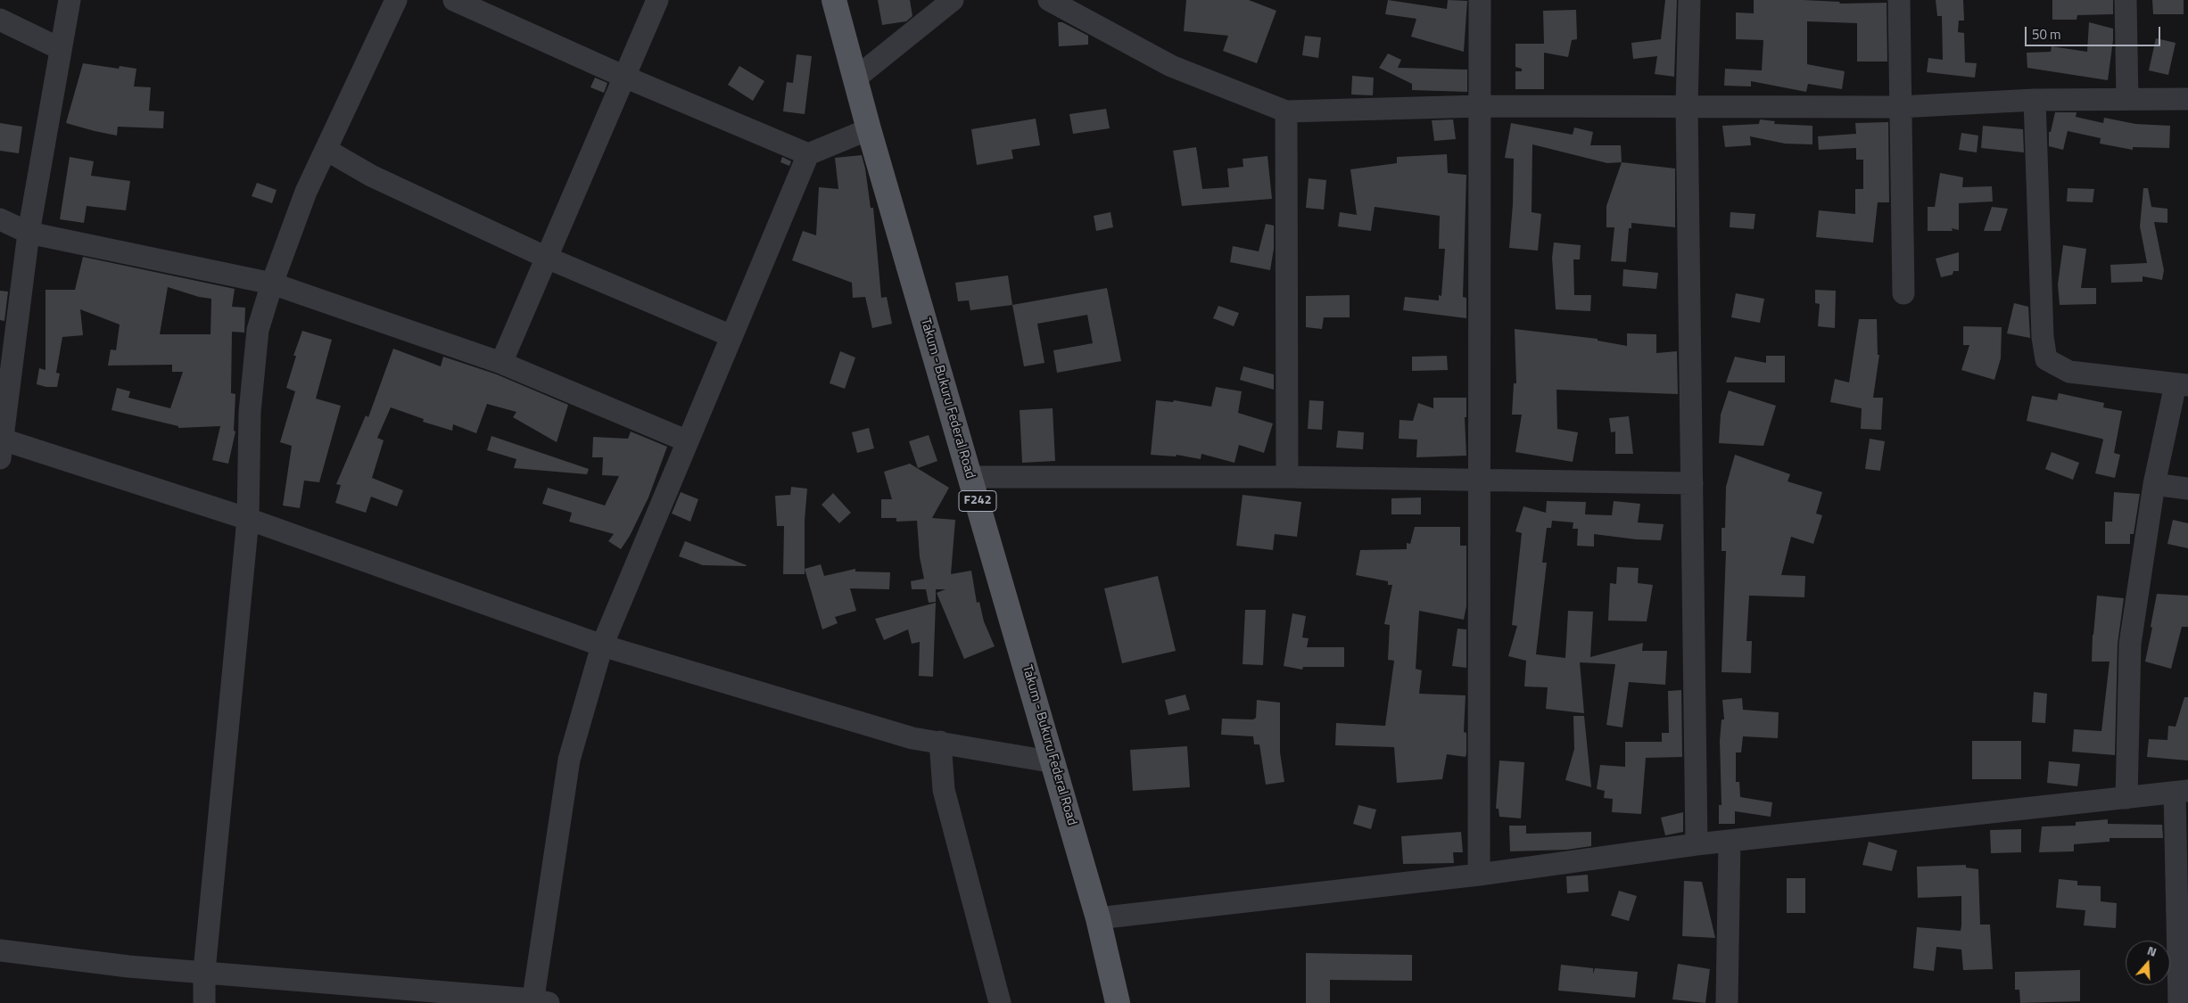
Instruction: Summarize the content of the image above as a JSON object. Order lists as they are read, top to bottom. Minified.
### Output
{"streets":{"main road":["Takum - Bukuru Federal Road","F242"]},"scale_bar":"50 m","north":"top"}
